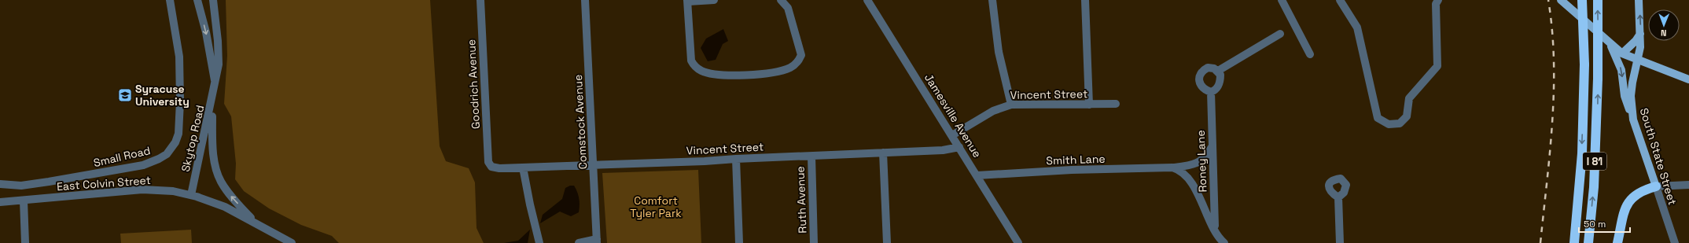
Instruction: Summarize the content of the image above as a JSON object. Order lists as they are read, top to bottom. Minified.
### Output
{"streets":{"highway":["I 81"],"main road":["South State Street"],"street":["Goodrich Avenue","Vincent Street","Jamesville Avenue","Comstock Avenue","Skytop Road","Small Road","Smith Lane","Roney Lane","East Colvin Street","Ruth Avenue"]},"crossings":[["Goodrich Avenue","Vincent Street"],["Vincent Street","Jamesville Avenue"],["Vincent Street","Comstock Avenue"],["Vincent Street","Ruth Avenue"],["Jamesville Avenue","Smith Lane"],["Skytop Road","East Colvin Street"],["Smith Lane","Roney Lane"]],"parks":["Comfort Tyler Park"],"places":{"school or university":["Syracuse University"]},"scale_bar":"50 m","north":"bottom"}
